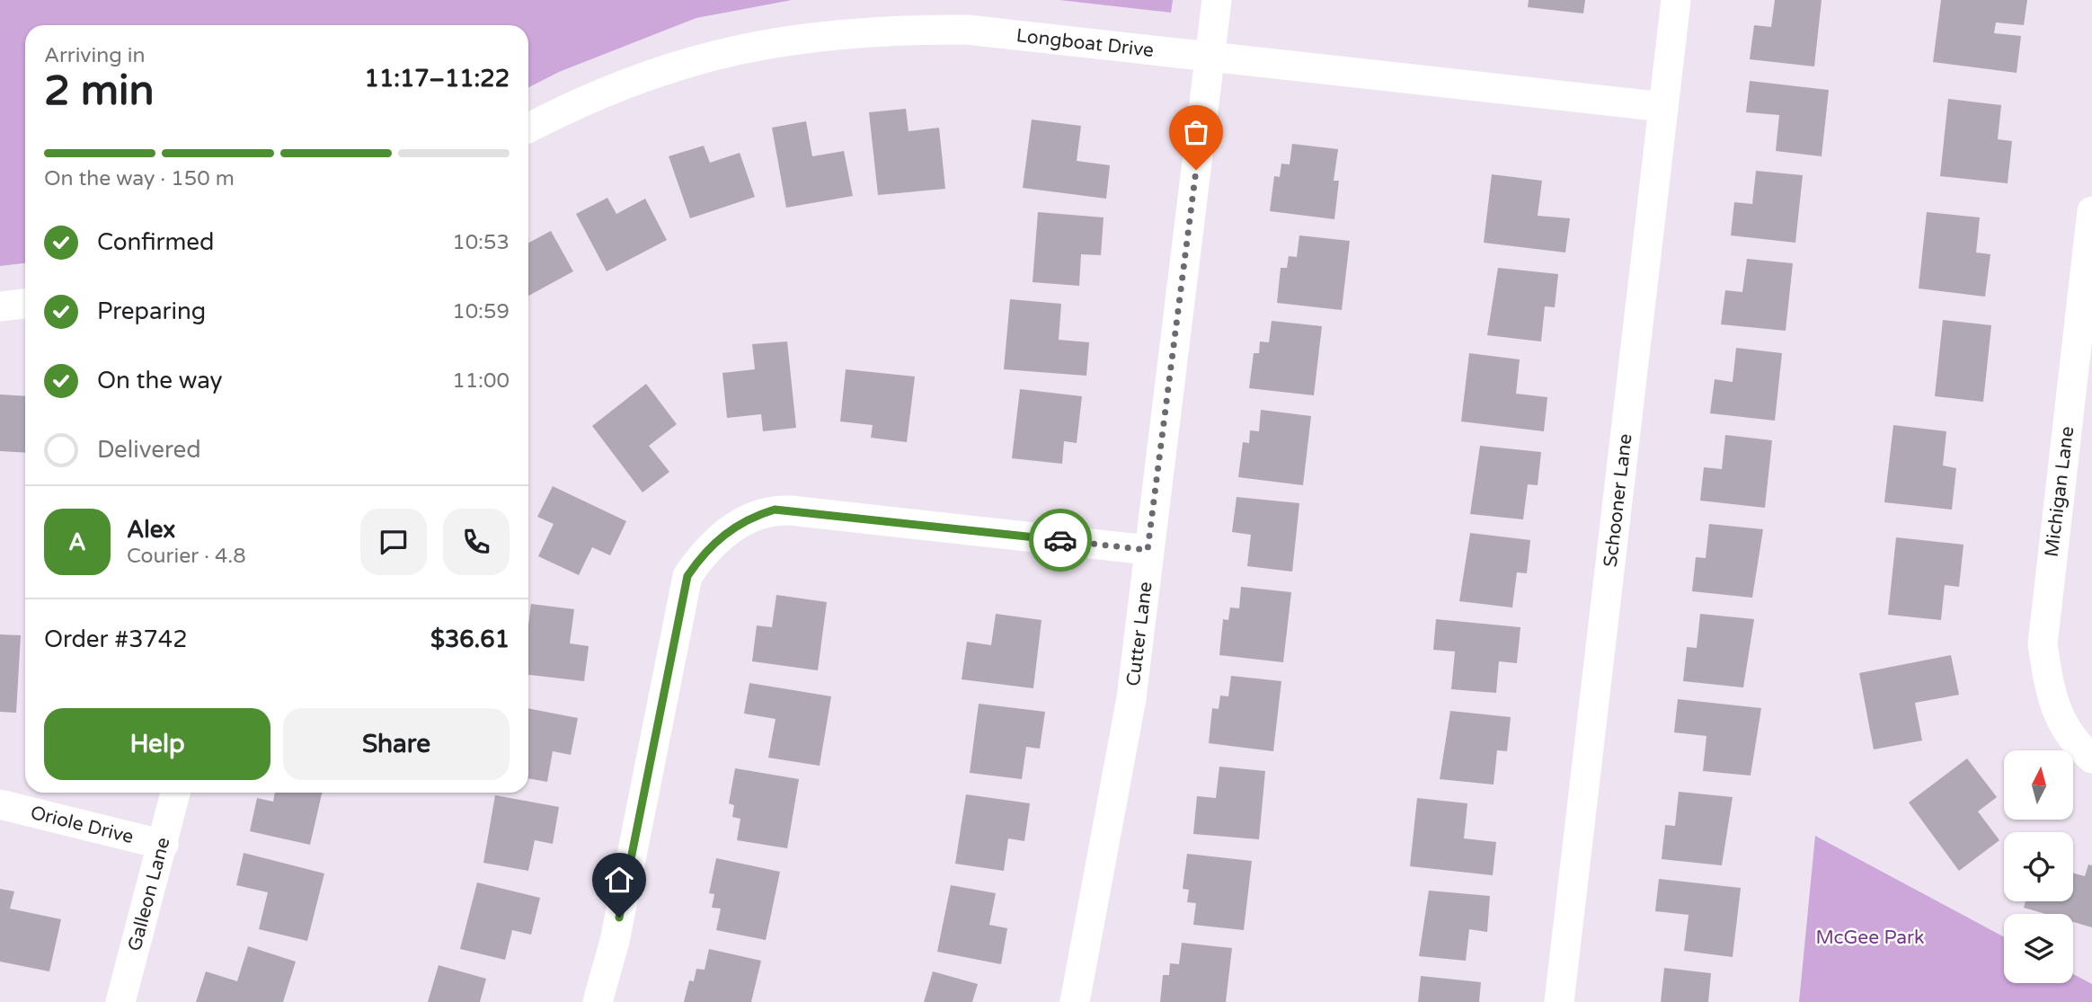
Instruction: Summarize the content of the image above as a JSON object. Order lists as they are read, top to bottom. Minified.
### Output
{"streets":{"street":["Longboat Drive","Michigan Lane","Schooner Lane","Cutter Lane","Oriole Drive","Galleon Lane"]},"crossings":[["Longboat Drive","Schooner Lane"],["Longboat Drive","Cutter Lane"],["Oriole Drive","Galleon Lane"]],"parks":["McGee Park"],"north":"top","page":{"heading":["2 min","Arriving in","11:17–11:22"],"panel":["Alex","Courier · 4.8","Order #3742","$36.61"],"bar":"On the way · 150 m","list":[["Confirmed","10:53"],["Preparing","10:59"],["On the way","11:00"],"Delivered"],"round":"A","buttons":["Help","Share"]}}
